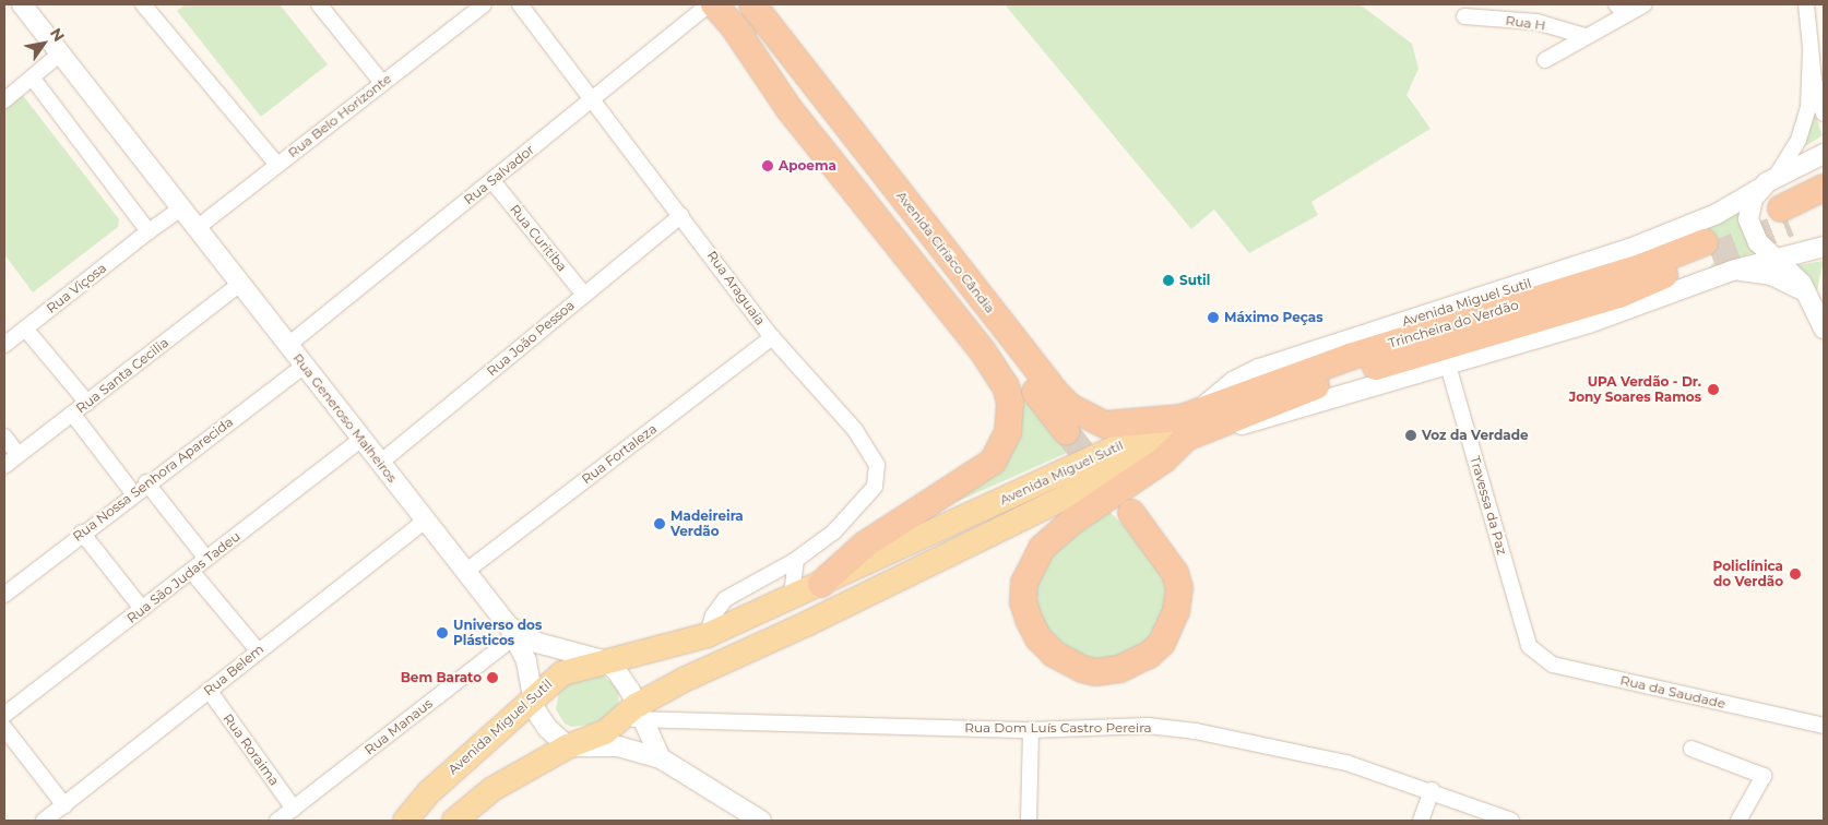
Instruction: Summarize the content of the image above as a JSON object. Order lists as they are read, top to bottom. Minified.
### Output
{"streets":{"highway":["Avenida Ciríaco Cândia","Trincheira do Verdão"],"main road":["Avenida Miguel Sutil"],"street":["Rua H","Rua Belo Horizonte","Rua Salvador","Rua Curitiba","Rua Viçosa","Rua Araguaia","Rua João Pessoa","Rua Santa Cecilia","Rua Generoso Malheiros","Rua Fortaleza","Rua Nossa Senhora Aparecida","Travessa da Paz","Rua São Judas Tadeu","Rua Belem","Rua da Saudade","Rua Manaus","Rua Dom Luís Castro Pereira","Rua Roraima"]},"crossings":[["Rua Belo Horizonte","Rua Generoso Malheiros"],["Rua Salvador","Rua Curitiba"],["Rua Salvador","Rua Araguaia"],["Rua Salvador","Rua Generoso Malheiros"],["Rua Curitiba","Rua João Pessoa"],["Avenida Ciríaco Cândia","Avenida Miguel Sutil"],["Avenida Ciríaco Cândia","Trincheira do Verdão"],["Rua Araguaia","Avenida Miguel Sutil"],["Rua Araguaia","Rua João Pessoa"],["Rua Araguaia","Rua Fortaleza"],["Avenida Miguel Sutil","Trincheira do Verdão"],["Avenida Miguel Sutil","Travessa da Paz"],["Avenida Miguel Sutil","Rua Dom Luís Castro Pereira"],["Rua João Pessoa","Rua Generoso Malheiros"],["Rua Santa Cecilia","Rua Generoso Malheiros"],["Rua Generoso Malheiros","Rua Fortaleza"],["Rua Generoso Malheiros","Rua Nossa Senhora Aparecida"],["Rua Generoso Malheiros","Rua São Judas Tadeu"],["Rua Generoso Malheiros","Rua Belem"],["Rua Generoso Malheiros","Rua Manaus"],["Travessa da Paz","Rua da Saudade"],["Rua Belem","Rua Roraima"],["Rua Manaus","Rua Roraima"]],"places":["Apoema","Sutil","Máximo Peças","UPA Verdão - Dr. Jony Soares Ramos","Voz da Verdade","Madeireira Verdão","Policlínica do Verdão","Universo dos Plásticos","Bem Barato"],"north":"top right"}
